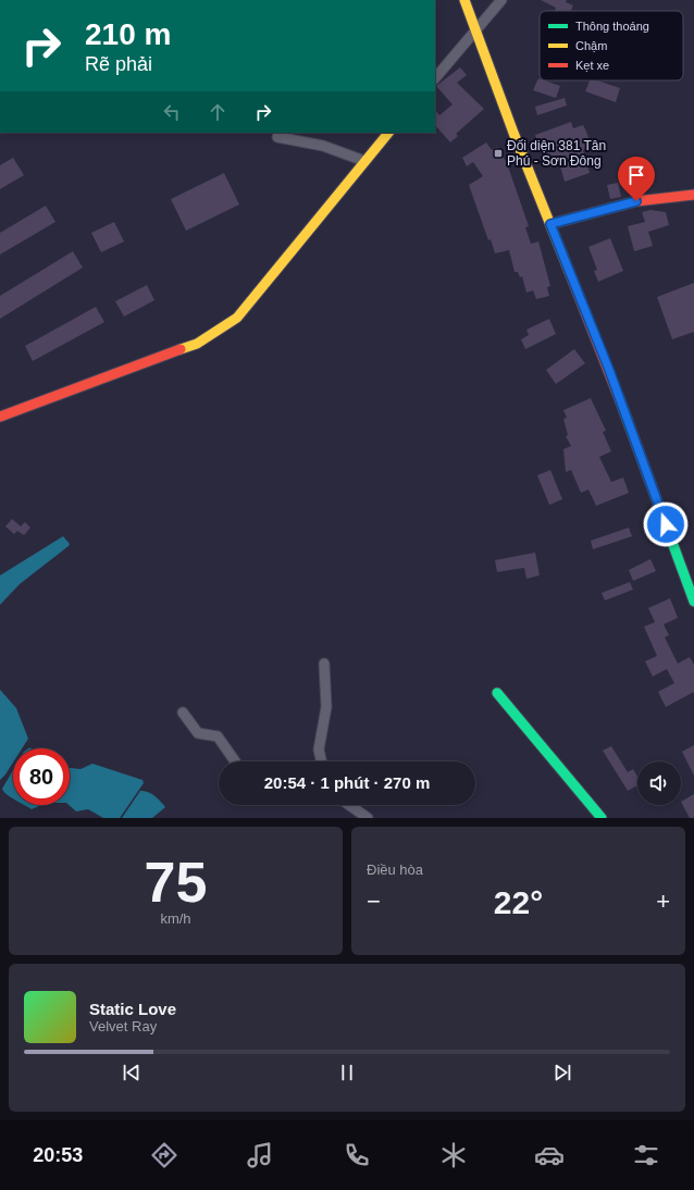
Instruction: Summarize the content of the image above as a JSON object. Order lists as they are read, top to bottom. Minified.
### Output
{"places":{"transit":["Đối diện 381 Tân Phú - Sơn Đông"]},"legend":["Thông thoáng","Chậm","Kẹt xe"],"page":{"turn":["210 m","Rẽ phải"],"limit":"80","trip":"20:54 · 1 phút · 270 m","tile":[["75","km/h"],"Điều hòa"],"heat":["−","22°","+"],"song":["Static Love","Velvet Ray"],"tabs":"20:53"}}
